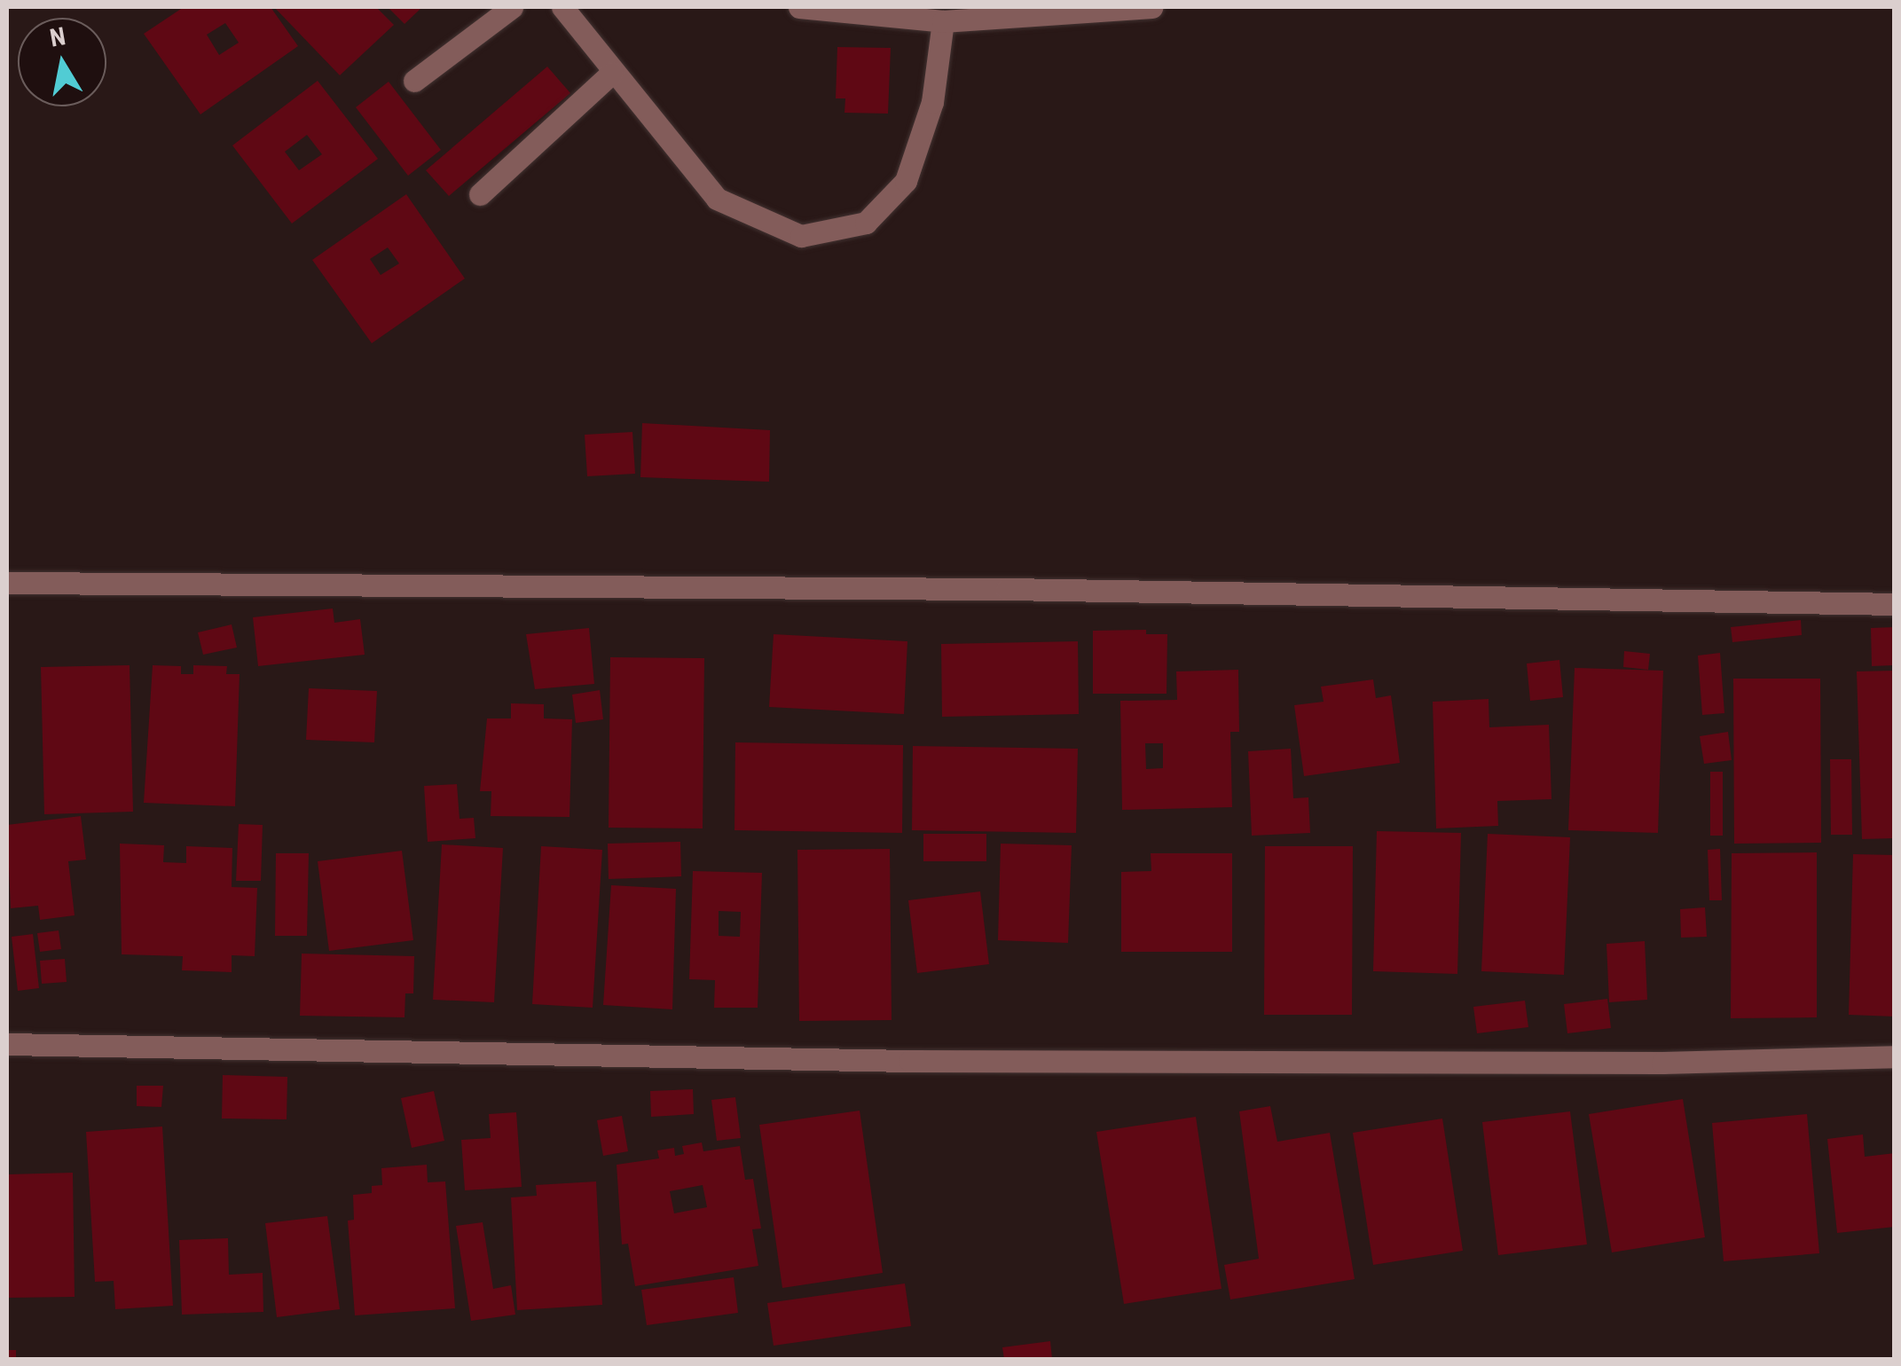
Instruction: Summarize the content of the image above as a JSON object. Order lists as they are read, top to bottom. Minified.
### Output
{"north":"top"}
